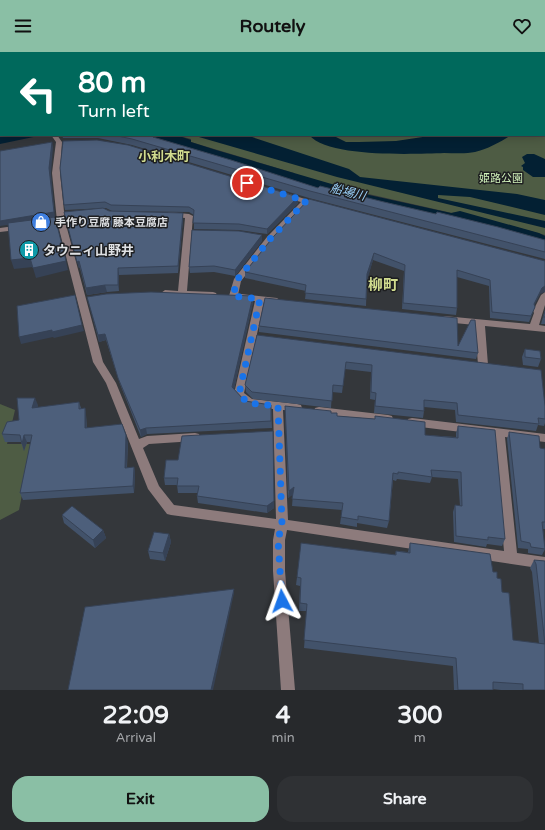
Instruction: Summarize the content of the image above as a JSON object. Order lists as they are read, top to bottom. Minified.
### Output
{"districts":["小利木町","柳町"],"water":["船場川"],"parks":["姫路公園"],"places":{"shop":["手作り豆腐 藤本豆腐店"],"building":["タウニィ山野井"]},"page":{"header":"Routely","turn":["80 m","Turn left"],"eta":["22:09","Arrival","4","min","300","m"],"buttons":["Exit","Share"]}}
